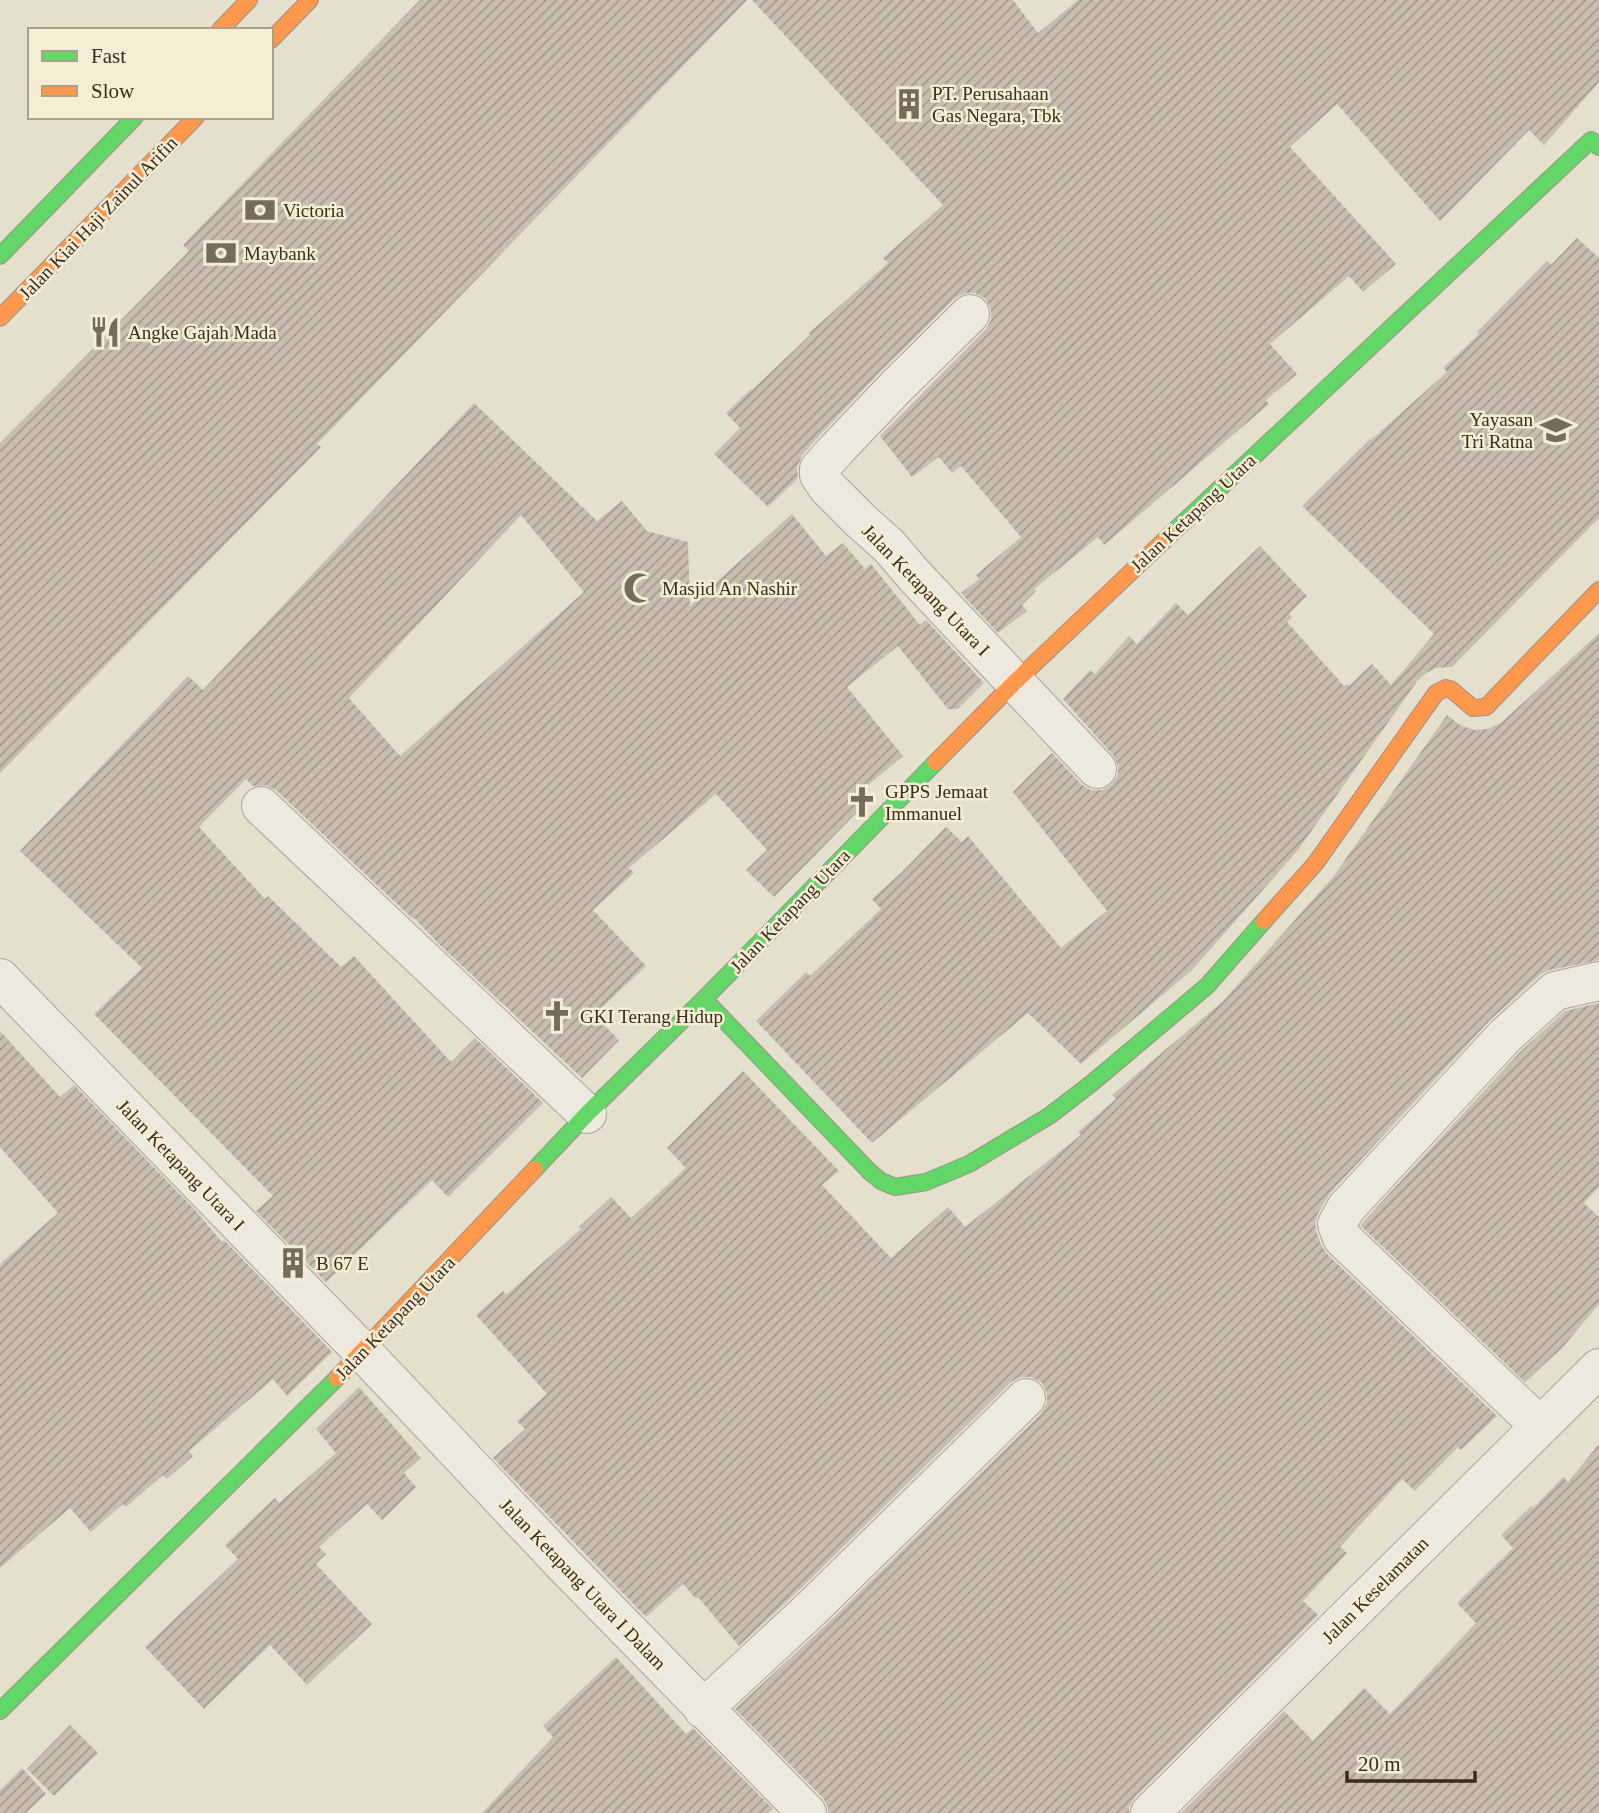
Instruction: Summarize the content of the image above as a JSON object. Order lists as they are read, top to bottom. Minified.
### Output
{"streets":{"street":["Jalan Kiai Haji Zainul Arifin","Jalan Ketapang Utara","Jalan Ketapang Utara I","Jalan Ketapang Utara I Dalam","Jalan Keselamatan"]},"crossings":[["Jalan Ketapang Utara","Jalan Ketapang Utara I"],["Jalan Ketapang Utara","Jalan Ketapang Utara I Dalam"],["Jalan Ketapang Utara I","Jalan Ketapang Utara I Dalam"]],"places":{"building":["PT. Perusahaan Gas Negara, Tbk","B 67 E"],"bank":["Victoria","Maybank"],"restaurant":["Angke Gajah Mada"],"school or university":["Yayasan Tri Ratna"],"mosque":["Masjid An Nashir"],"church":["GPPS Jemaat Immanuel","GKI Terang Hidup"]},"legend":["Fast","Slow"],"scale_bar":"20 m"}
